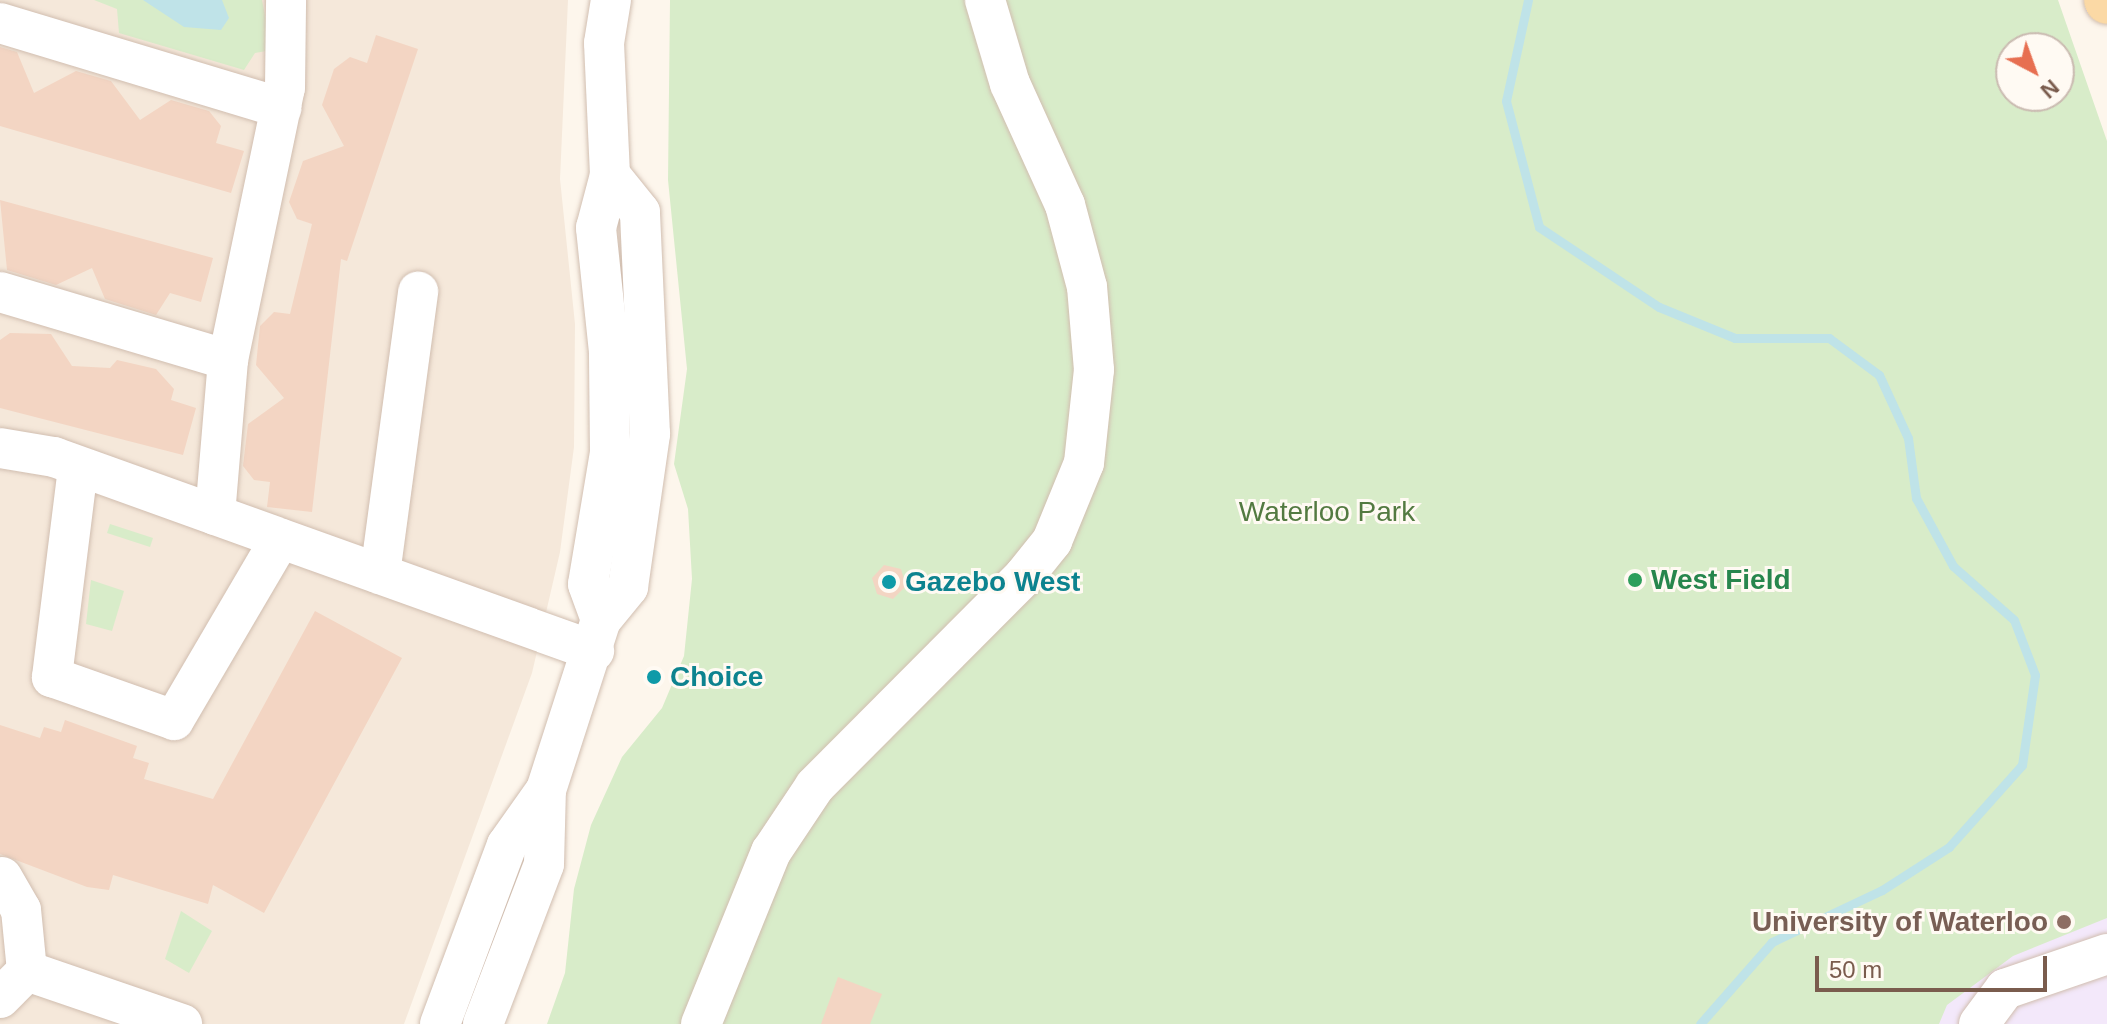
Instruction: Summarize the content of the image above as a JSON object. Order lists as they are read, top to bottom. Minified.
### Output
{"parks":["Waterloo Park"],"places":["West Field","Gazebo West","Choice","University of Waterloo"],"scale_bar":"50 m","north":"bottom right"}
